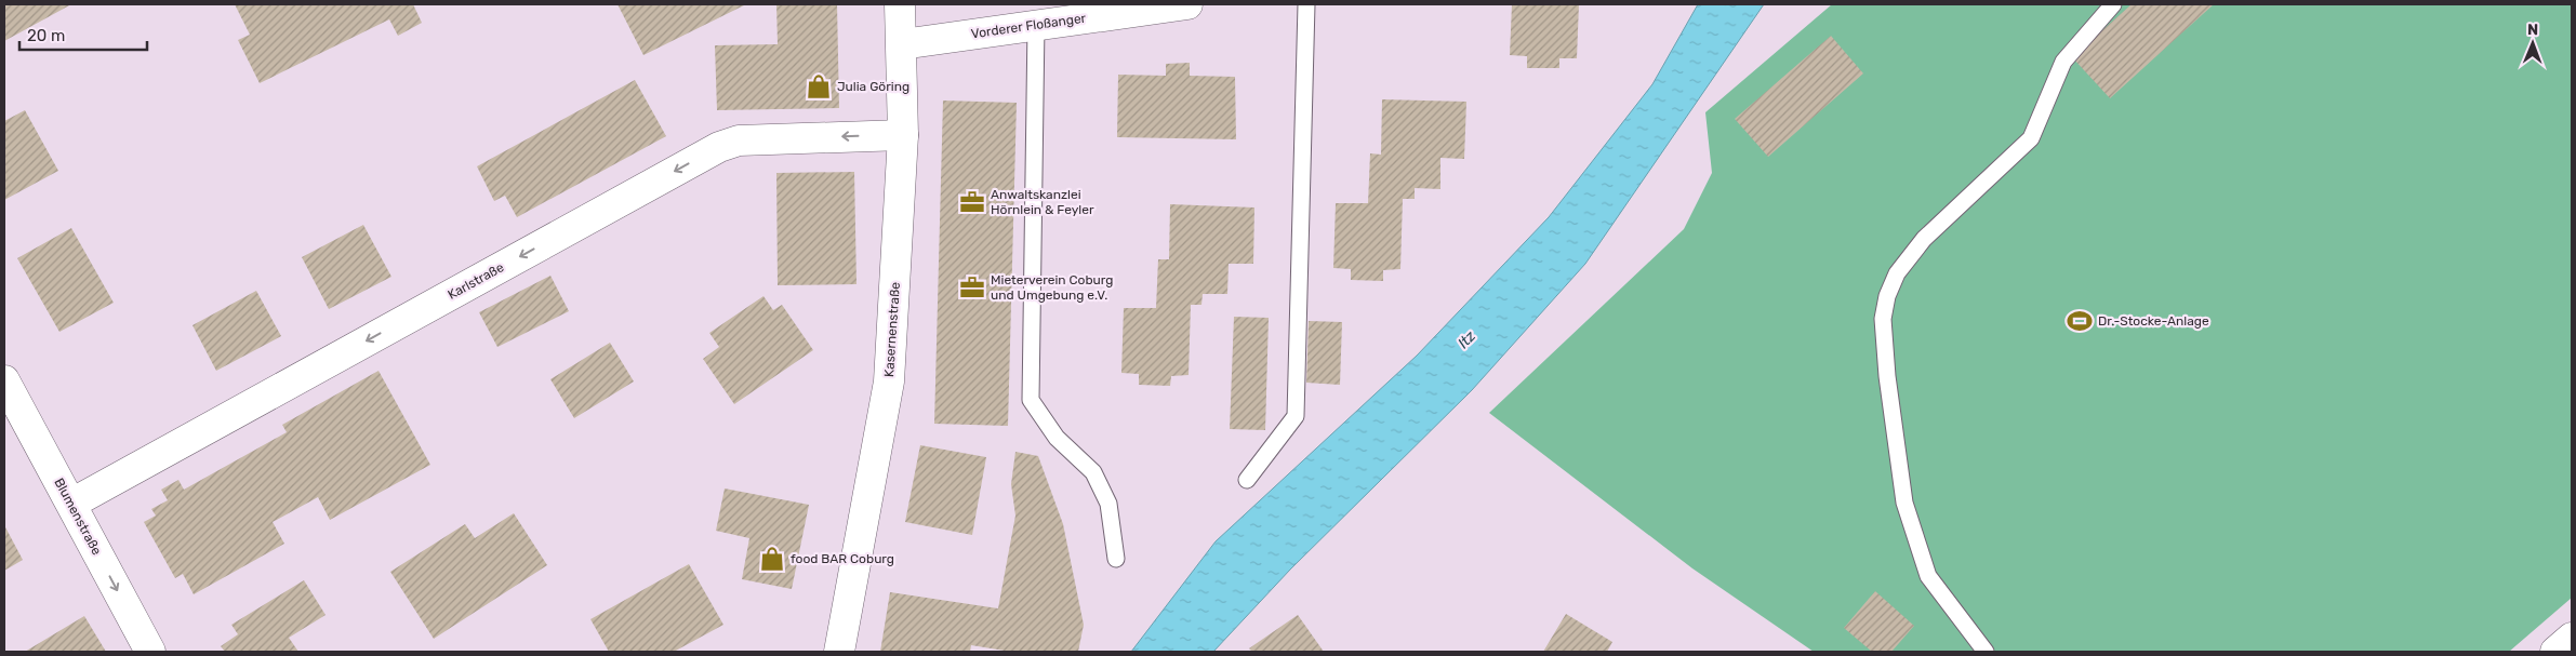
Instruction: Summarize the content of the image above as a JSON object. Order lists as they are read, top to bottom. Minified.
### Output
{"streets":{"street":["Vorderer Floßanger","Karlstraße","Kasernenstraße","Blumenstraße"]},"crossings":[["Vorderer Floßanger","Kasernenstraße"],["Karlstraße","Kasernenstraße"],["Karlstraße","Blumenstraße"]],"one_way":["Karlstraße","Blumenstraße"],"water":["Itz"],"places":{"shop":["Julia Göring","food BAR Coburg"],"office":["Anwaltskanzlei Hörnlein & Feyler","Mieterverein Coburg und Umgebung e.V."],"sports":["Dr.-Stocke-Anlage"]},"scale_bar":"20 m","north":"top"}
